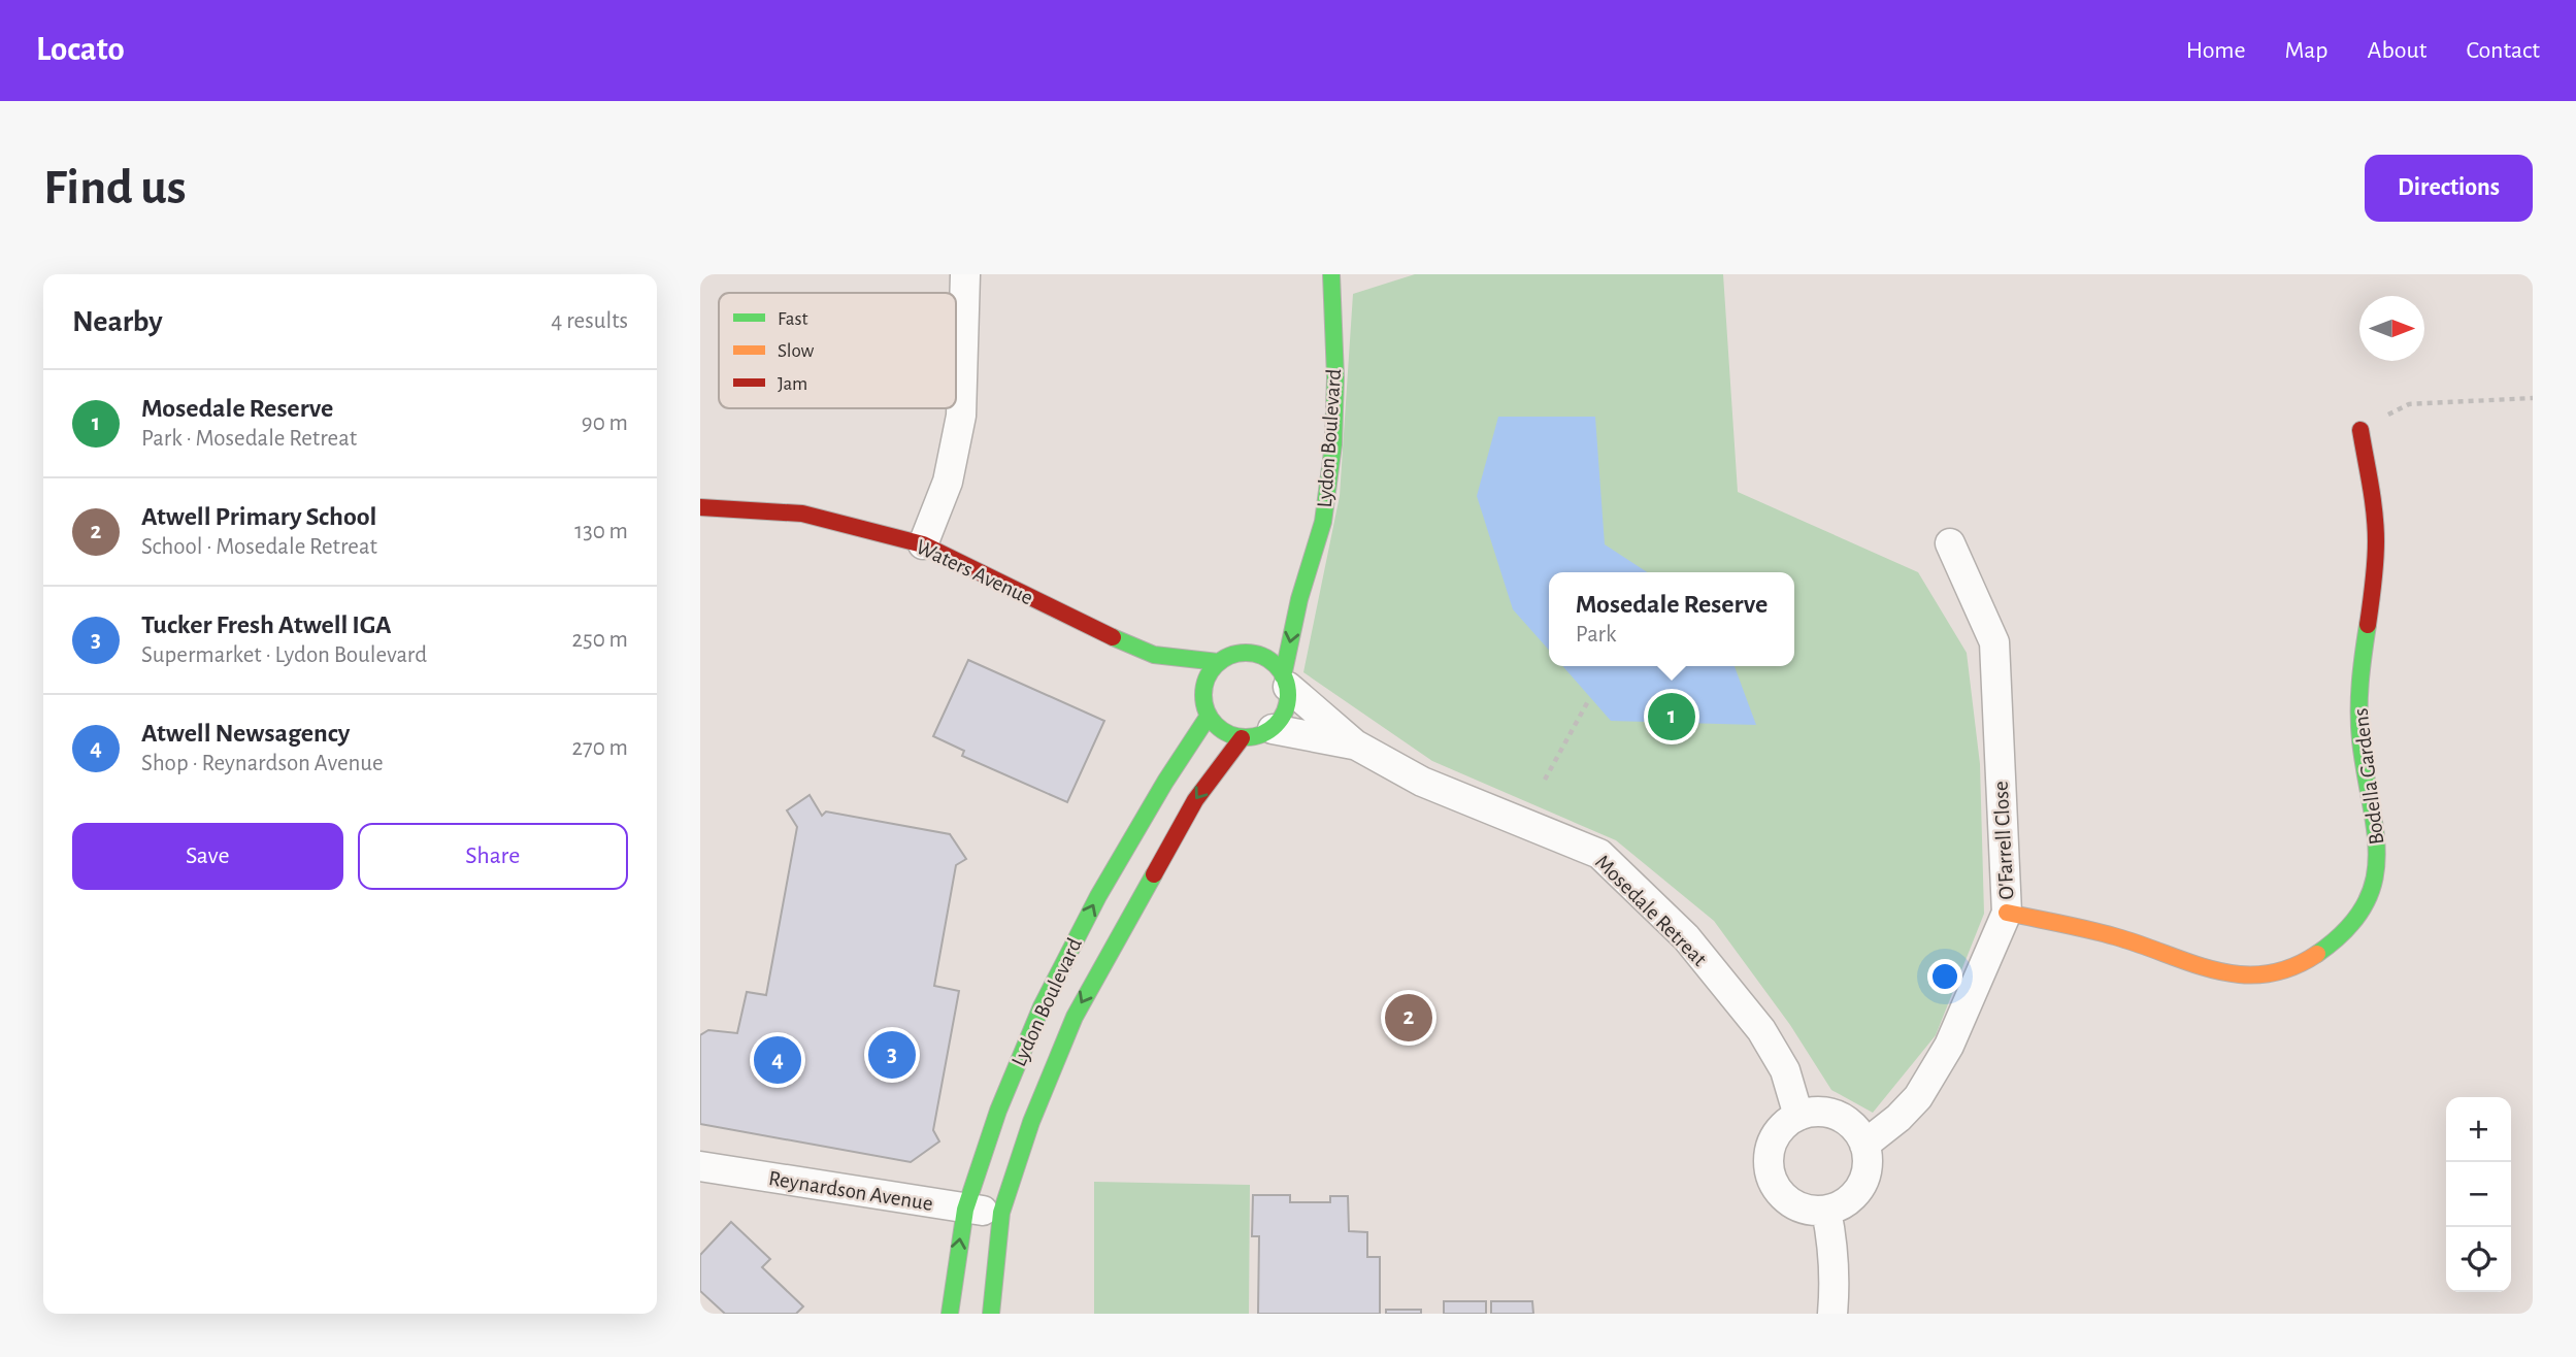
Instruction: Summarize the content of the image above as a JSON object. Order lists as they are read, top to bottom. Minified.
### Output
{"streets":{"street":["Lydon Boulevard","Waters Avenue","Bodella Gardens","O'Farrell Close","Mosedale Retreat","Reynardson Avenue"]},"crossings":[["Lydon Boulevard","Waters Avenue"],["Lydon Boulevard","Mosedale Retreat"],["Lydon Boulevard","Reynardson Avenue"],["Waters Avenue","Mosedale Retreat"],["Bodella Gardens","O'Farrell Close"],["O'Farrell Close","Mosedale Retreat"]],"legend":["Fast","Slow","Jam"],"north":"right","page":{"header":"Locato","nav":["Home","Map","About","Contact"],"buttons":["Directions",["Save","Share"]],"title":"Find us","heading":["Nearby","4 results"],"list":[{"mark":"1","name":"Mosedale Reserve","note":"Park · Mosedale Retreat","value":"90 m"},{"mark":"2","name":"Atwell Primary School","note":"School · Mosedale Retreat","value":"130 m"},{"mark":"3","name":"Tucker Fresh Atwell IGA","note":"Supermarket · Lydon Boulevard","value":"250 m"},{"mark":"4","name":"Atwell Newsagency","note":"Shop · Reynardson Avenue","value":"270 m"}],"popup":["Mosedale Reserve","Park"],"pins":["1","2","3","4"],"map_buttons":["+","−"]}}
